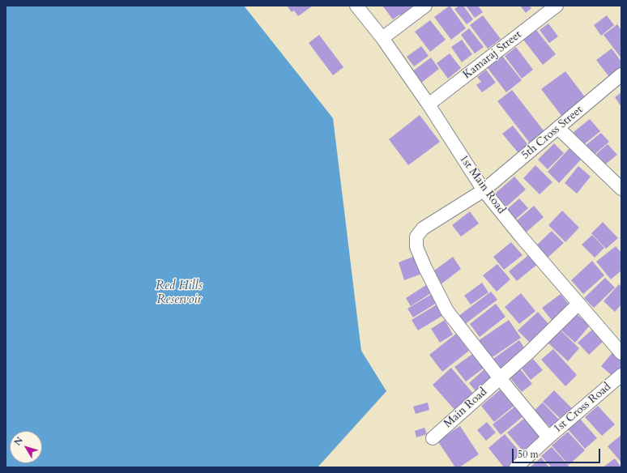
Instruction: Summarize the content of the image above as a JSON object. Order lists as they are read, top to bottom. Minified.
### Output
{"streets":{"street":["Kamaraj Street","5th Cross Street","1st Main Road","Main Road","1st Cross Road"]},"crossings":[["Kamaraj Street","1st Main Road"],["5th Cross Street","1st Main Road"],["5th Cross Street","Main Road"],["5th Cross Street","1st Cross Road"],["1st Main Road","Main Road"]],"water":["Red Hills Reservoir"],"scale_bar":"50 m","north":"top left"}
